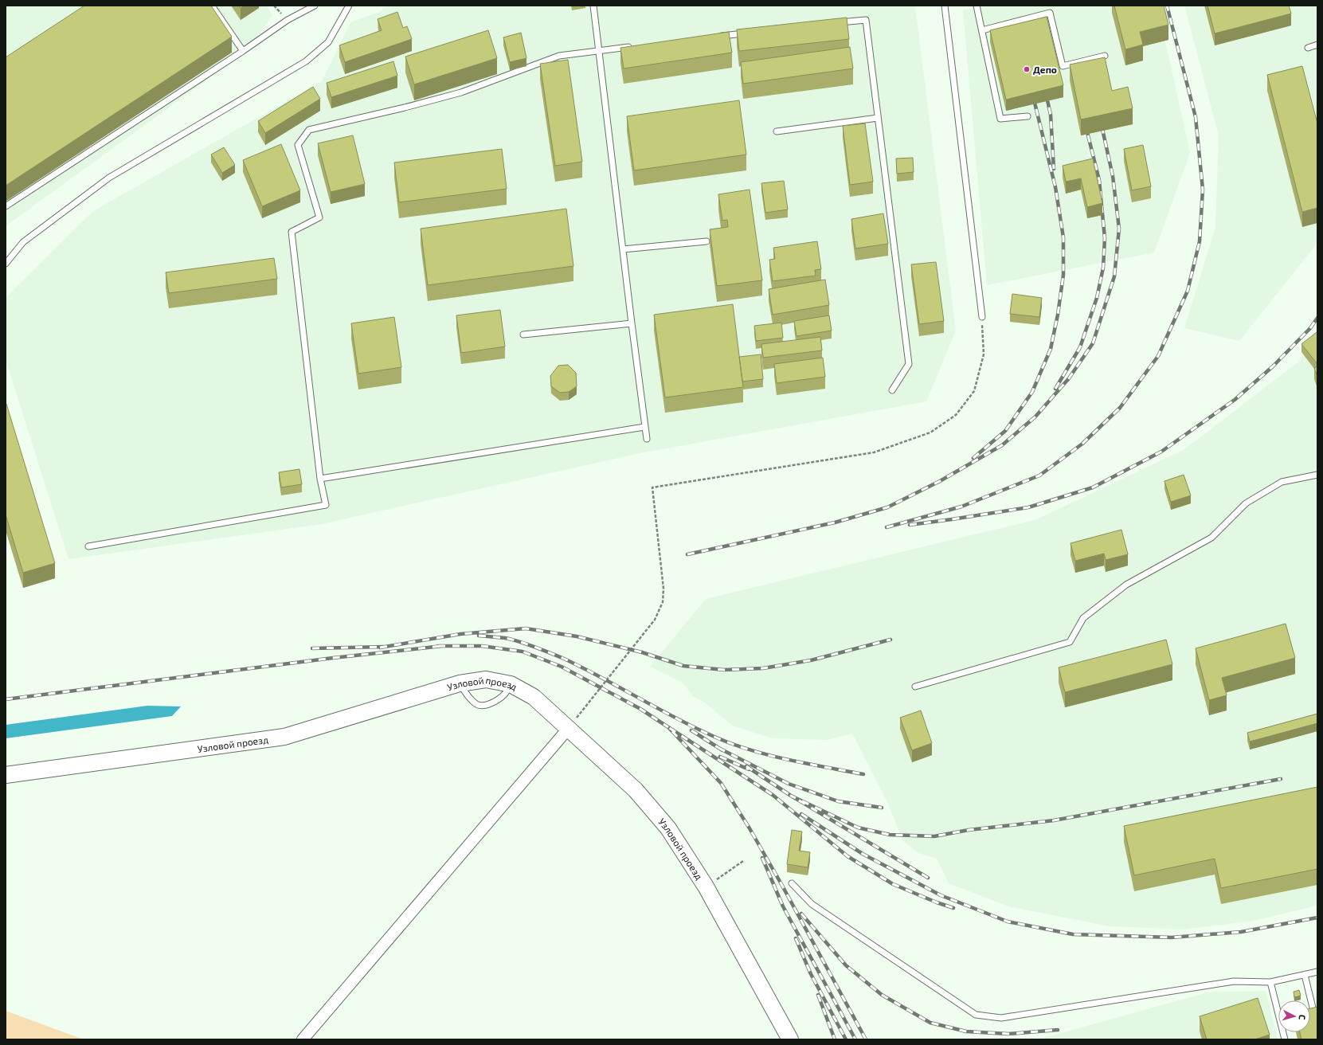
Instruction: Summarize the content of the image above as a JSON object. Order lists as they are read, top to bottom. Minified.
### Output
{"streets":{"street":["Узловой проезд"]},"places":["Депо"],"north":"right"}
